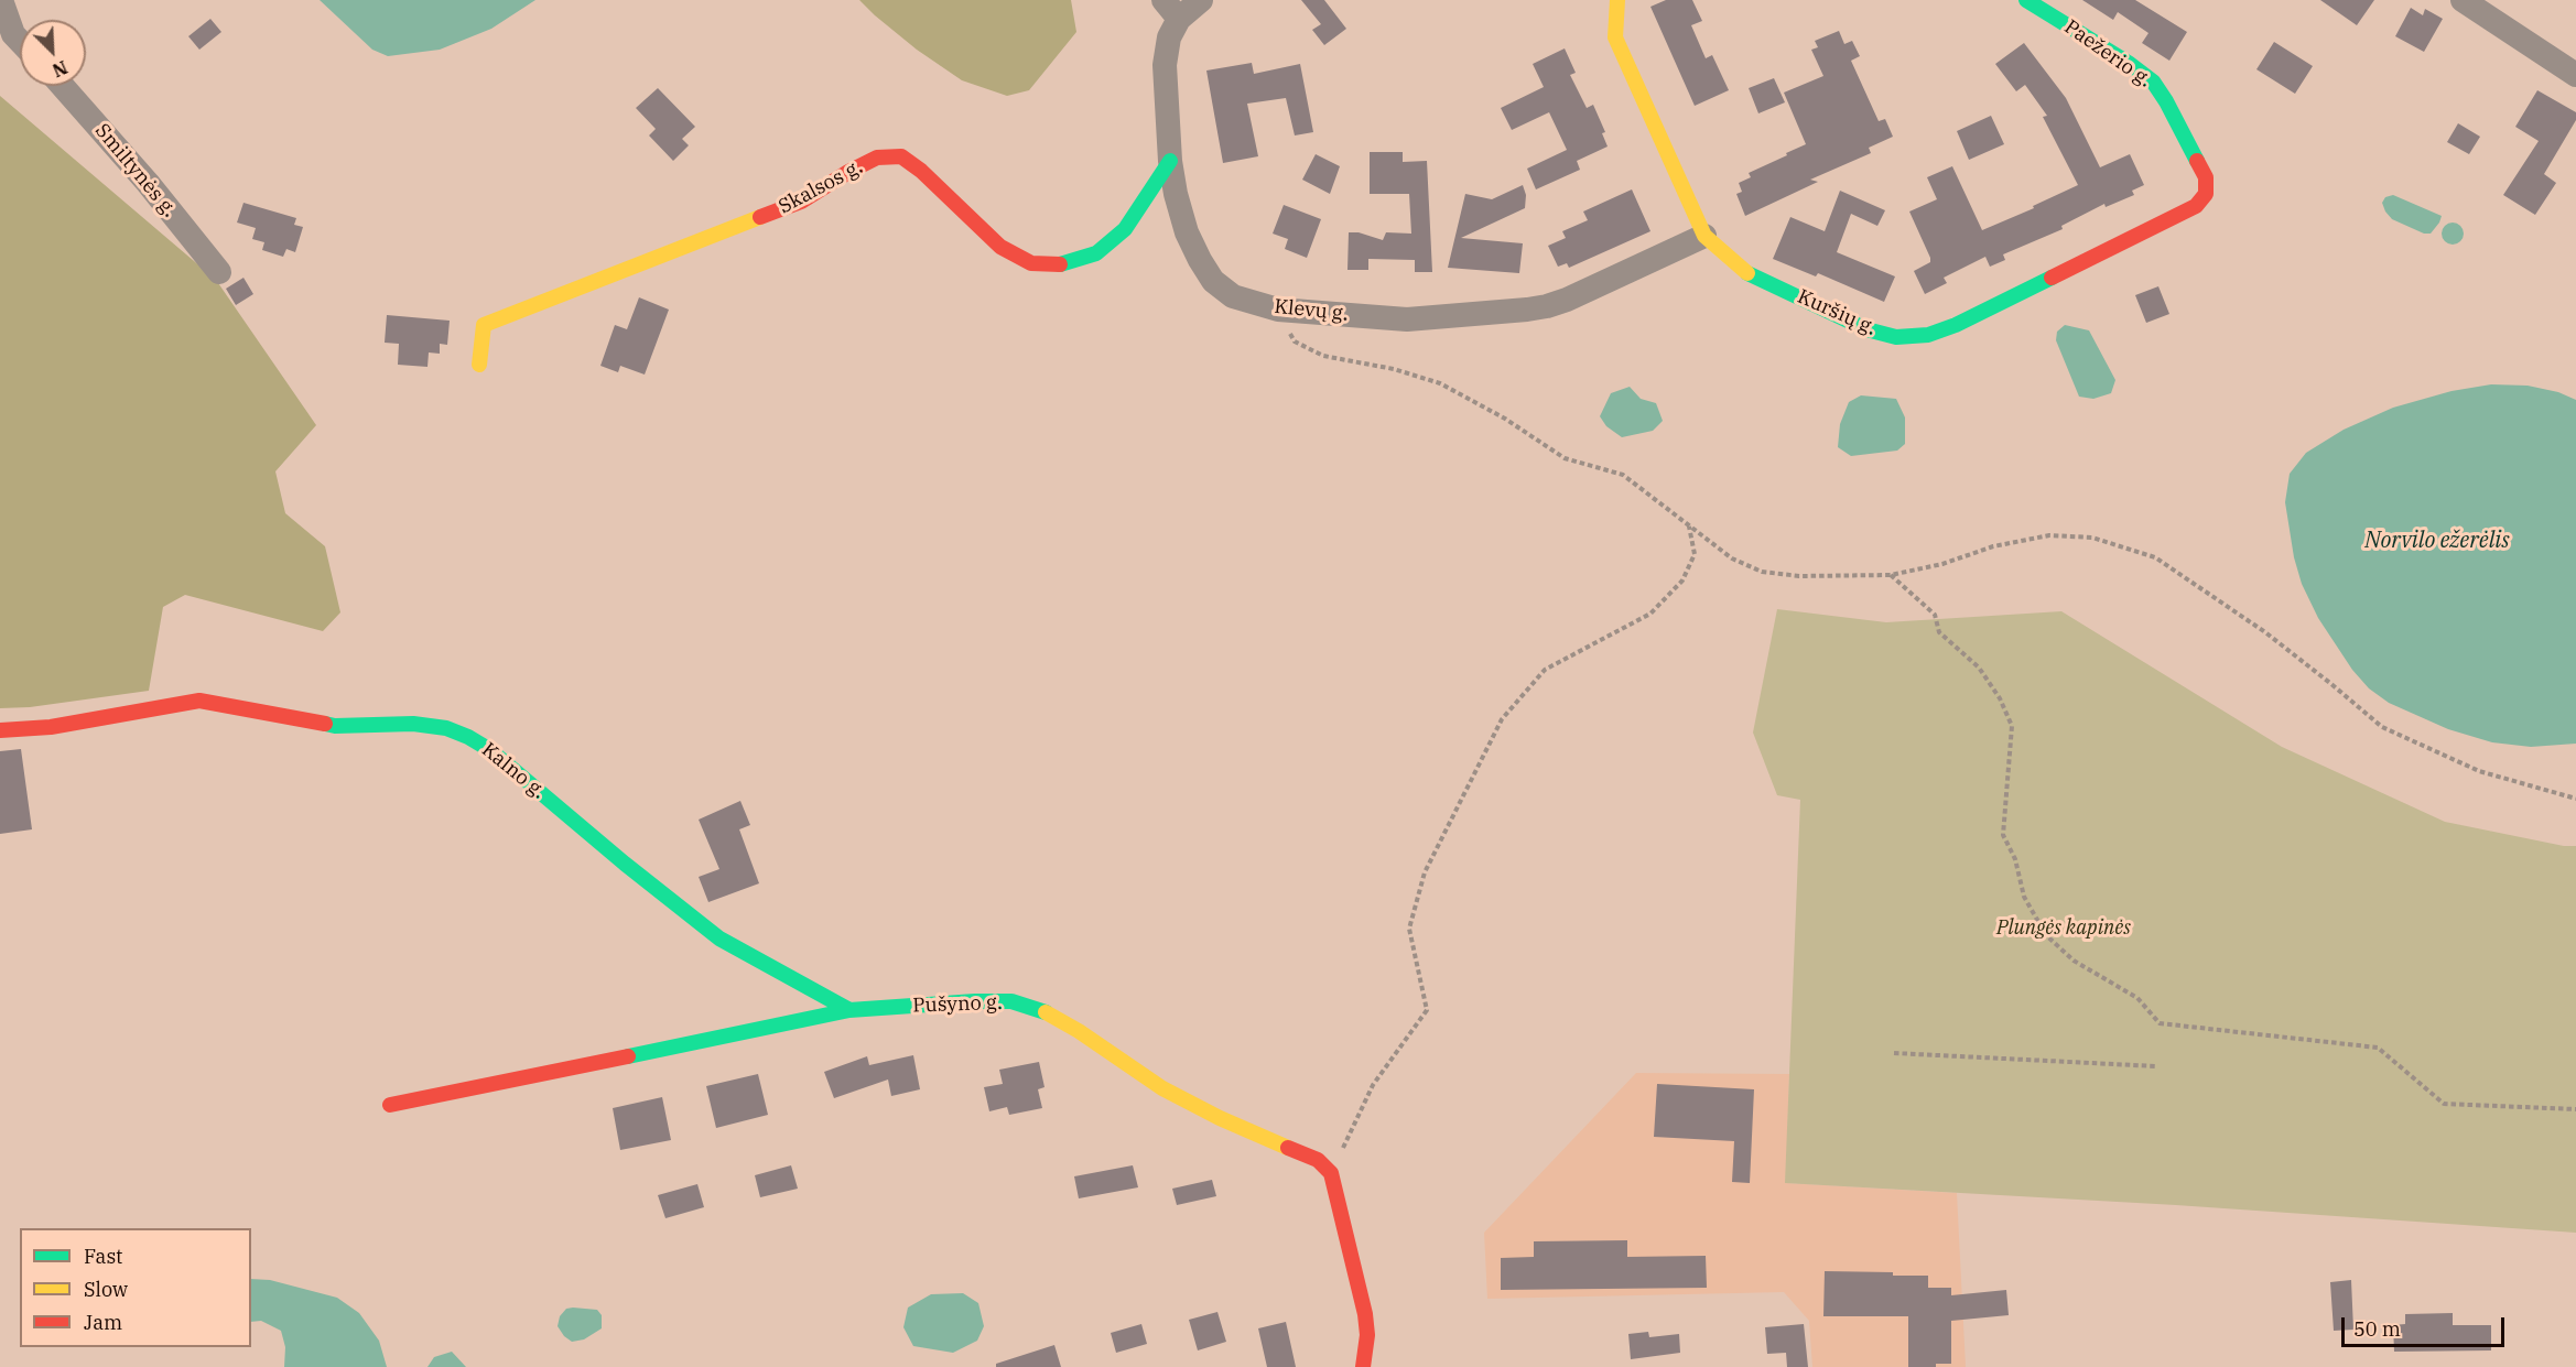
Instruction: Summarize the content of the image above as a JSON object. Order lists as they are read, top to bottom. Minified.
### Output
{"streets":{"street":["Paežerio g.","Smiltynės g.","Skalsos g.","Klevų g.","Kuršių g.","Kalno g.","Pušyno g."]},"crossings":[["Paežerio g.","Kuršių g."],["Skalsos g.","Klevų g."],["Klevų g.","Kuršių g."],["Kalno g.","Pušyno g."]],"water":["Norvilo ežerėlis"],"parks":["Plungės kapinės"],"legend":["Fast","Slow","Jam"],"scale_bar":"50 m","north":"bottom right"}
